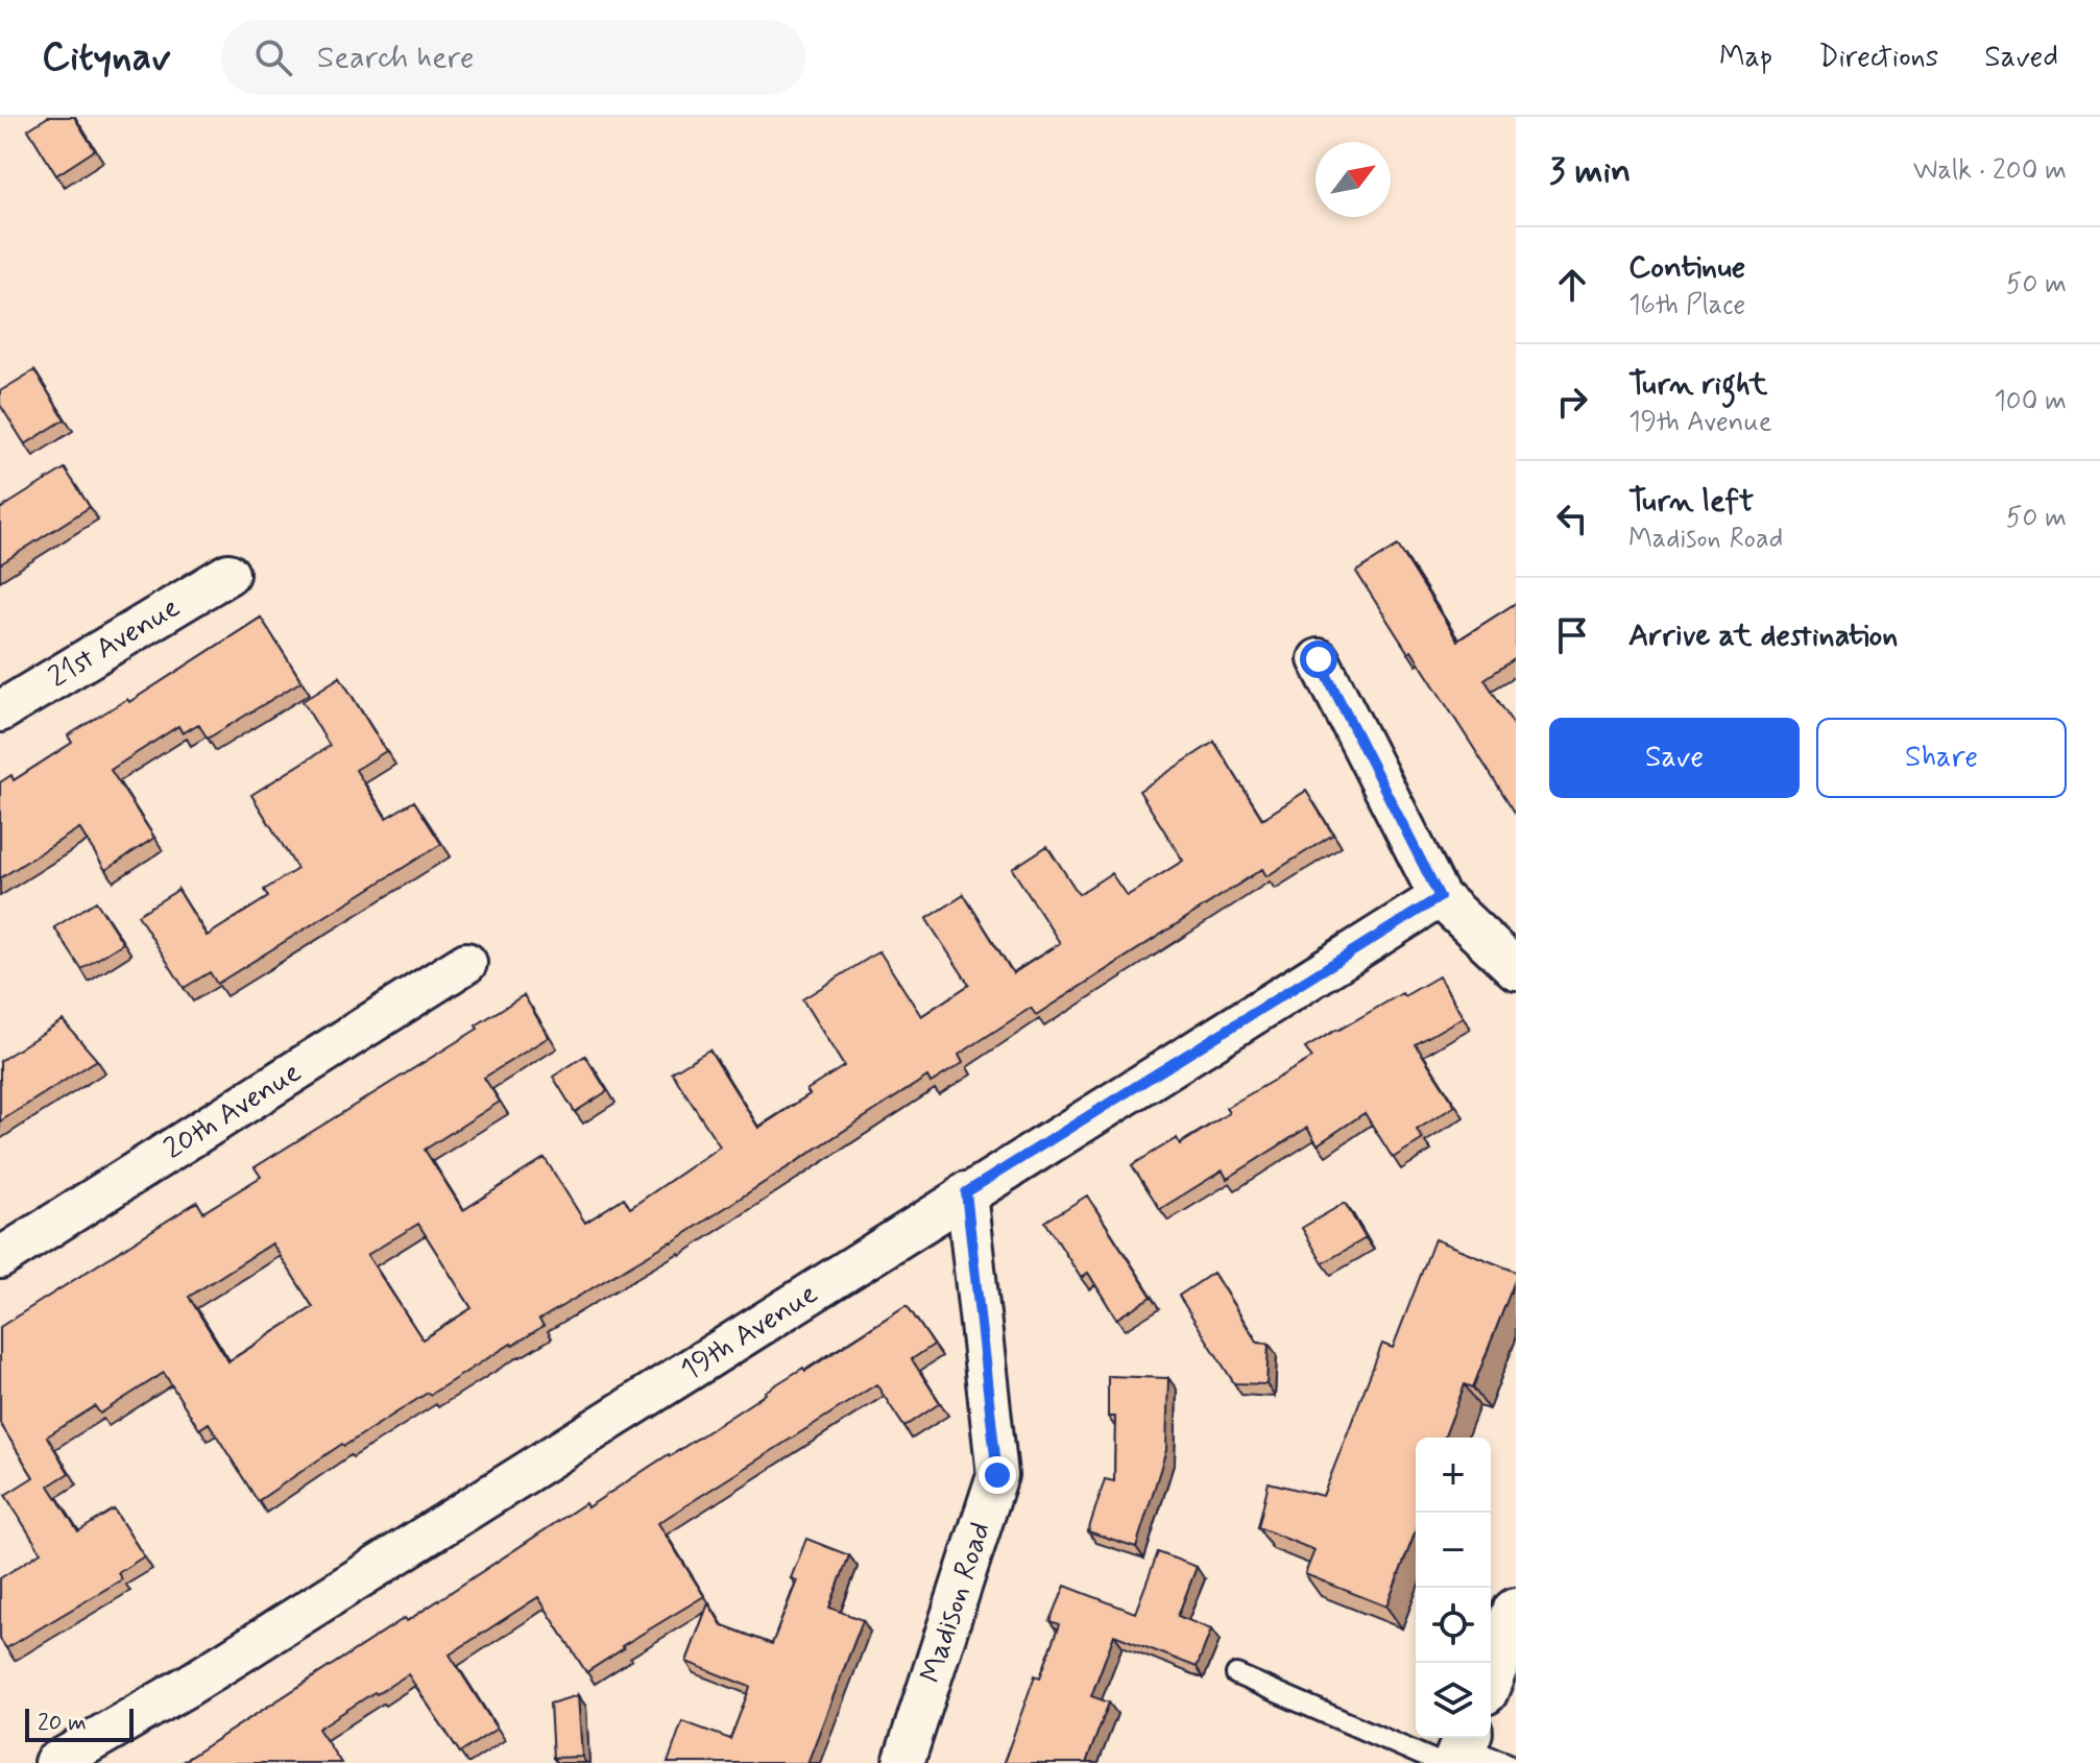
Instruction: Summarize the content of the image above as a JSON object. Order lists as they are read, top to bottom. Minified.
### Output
{"streets":{"street":["21st Avenue","20th Avenue","19th Avenue","Madison Road"]},"crossings":[["19th Avenue","Madison Road"]],"scale_bar":"20 m","north":"top right","page":{"header":"Citynav","search":"Search here","nav":["Map","Directions","Saved"],"heading":["3 min","Walk · 200 m"],"list":[["Continue","16th Place","50 m"],["Turn right","19th Avenue","100 m"],["Turn left","Madison Road","50 m"],"Arrive at destination"],"buttons":["Save","Share"],"map_buttons":["+","−"],"scale":"20 m"}}
